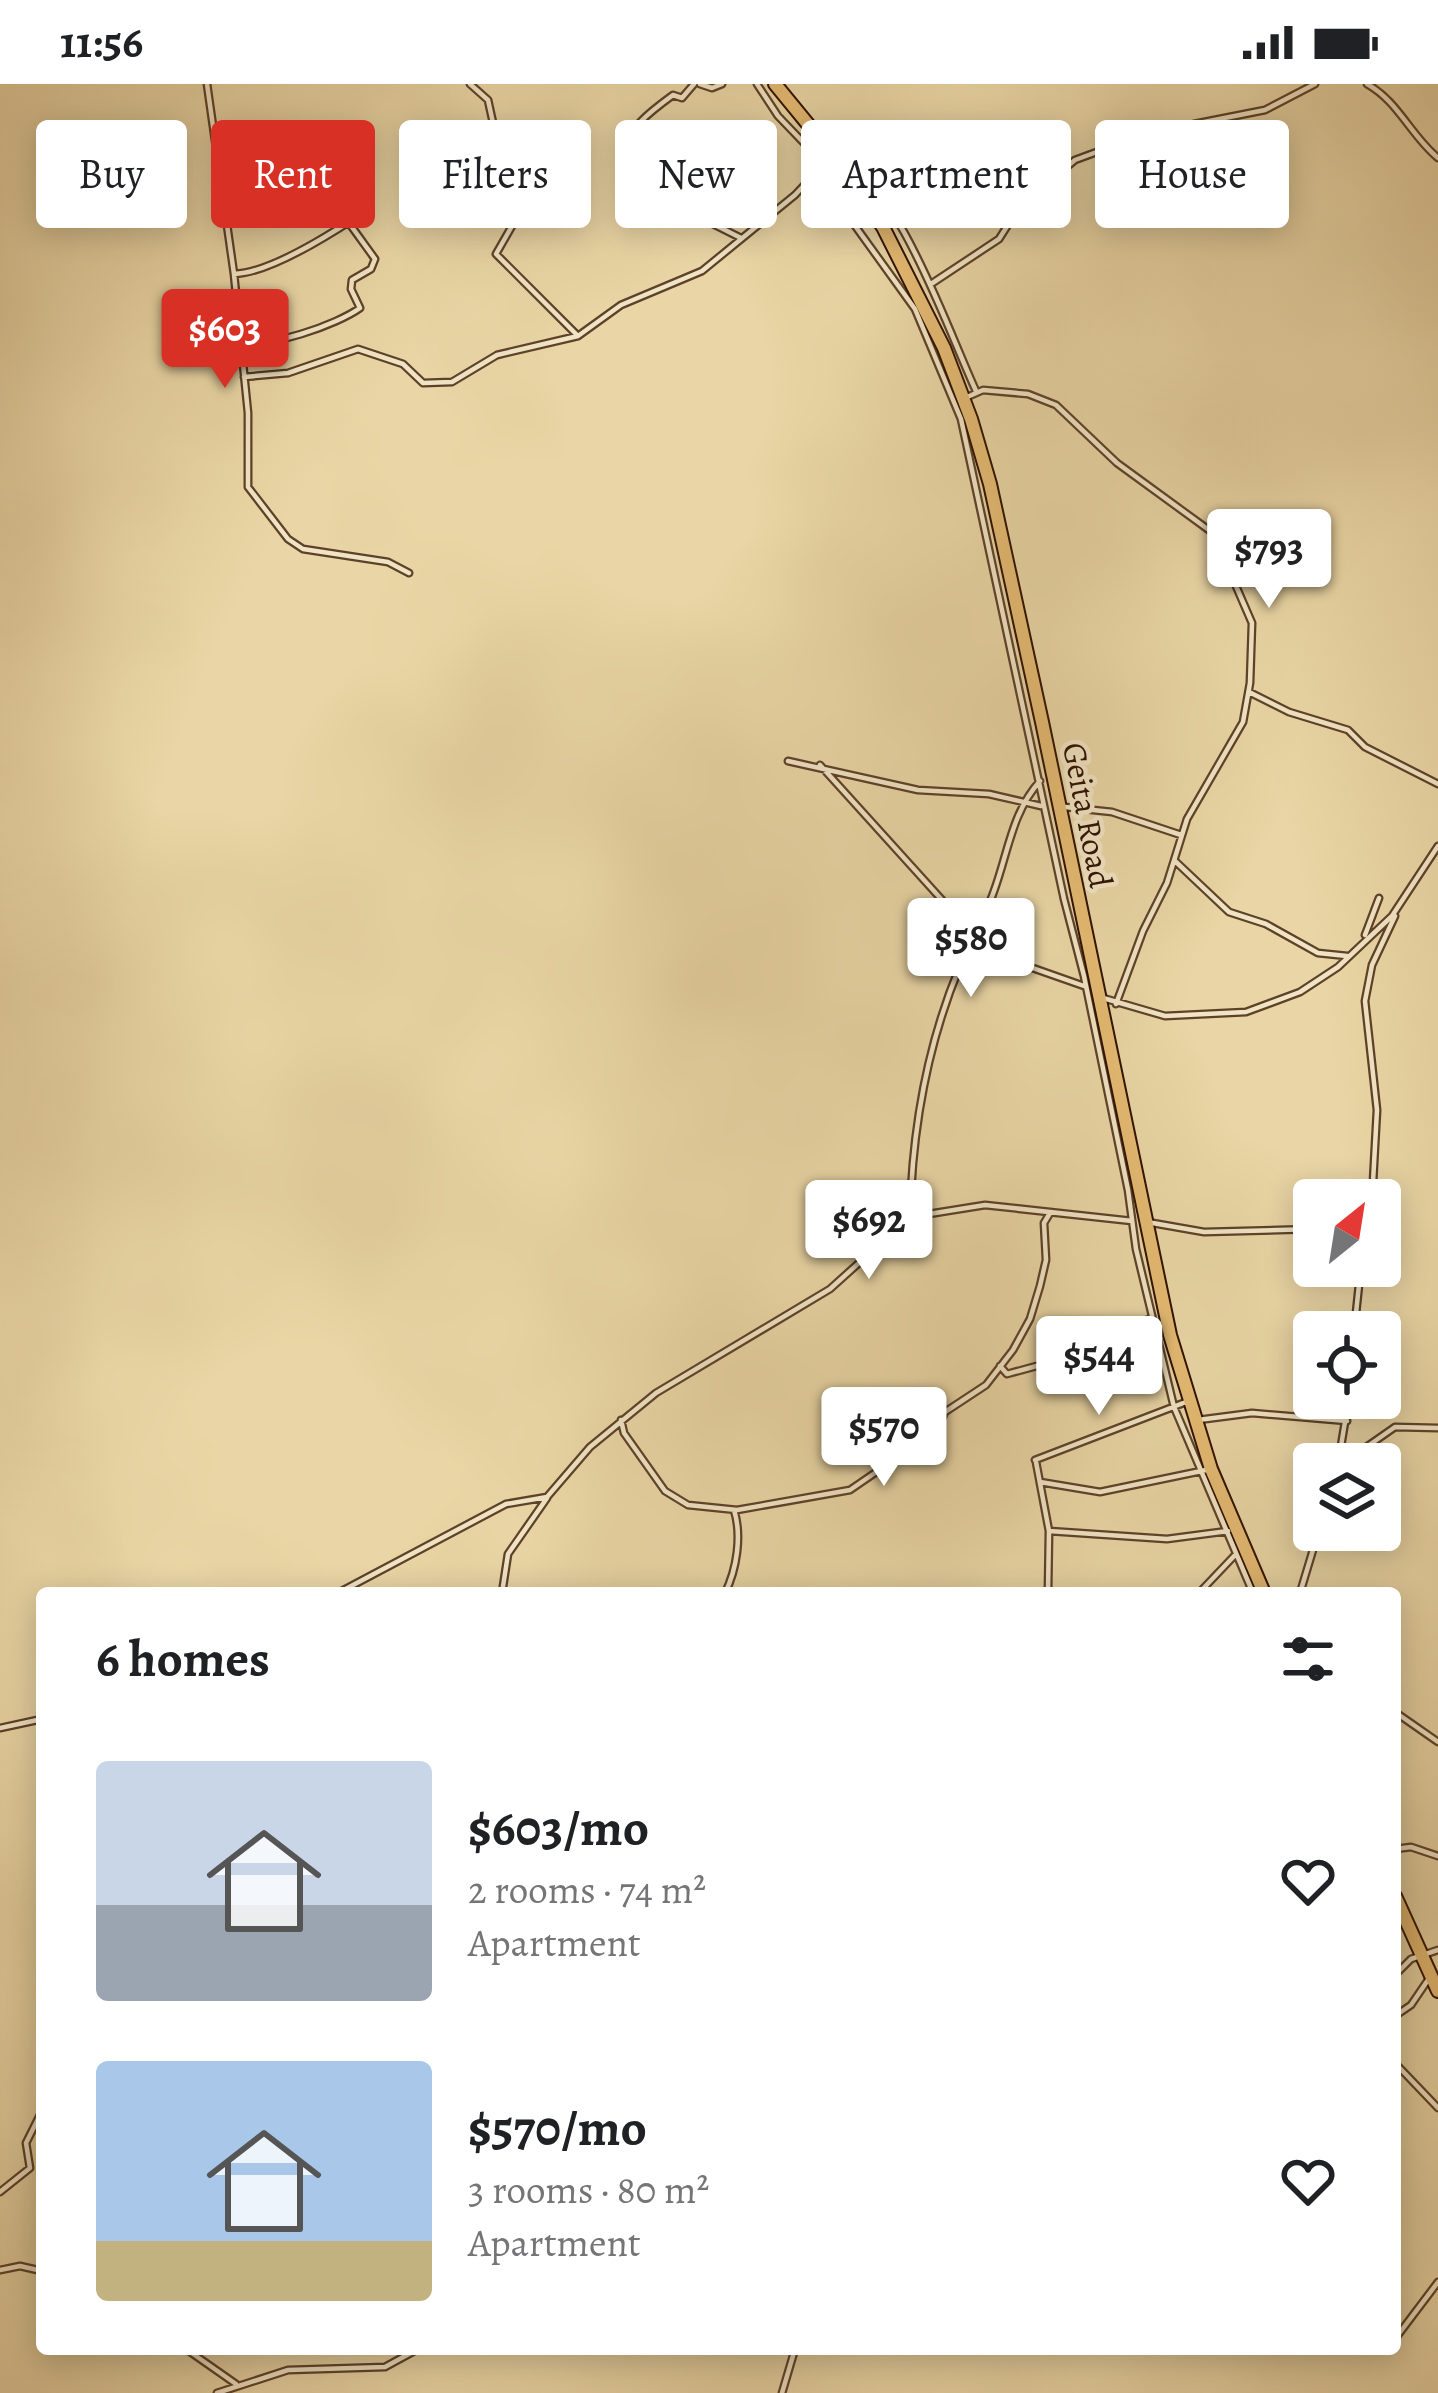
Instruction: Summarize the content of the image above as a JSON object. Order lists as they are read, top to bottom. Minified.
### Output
{"streets":{"highway":["Geita Road"]},"north":"top right","page":{"status":"11:56","chip":["Buy","Rent","Filters","New","Apartment","House"],"price":["$603","$793","$580","$692","$544","$570"],"heading":"6 homes","list":[{"name":"$603/mo","note":"2 rooms · 74 m² · Apartment"},{"name":"$570/mo","note":"3 rooms · 80 m² · Apartment"}]}}
